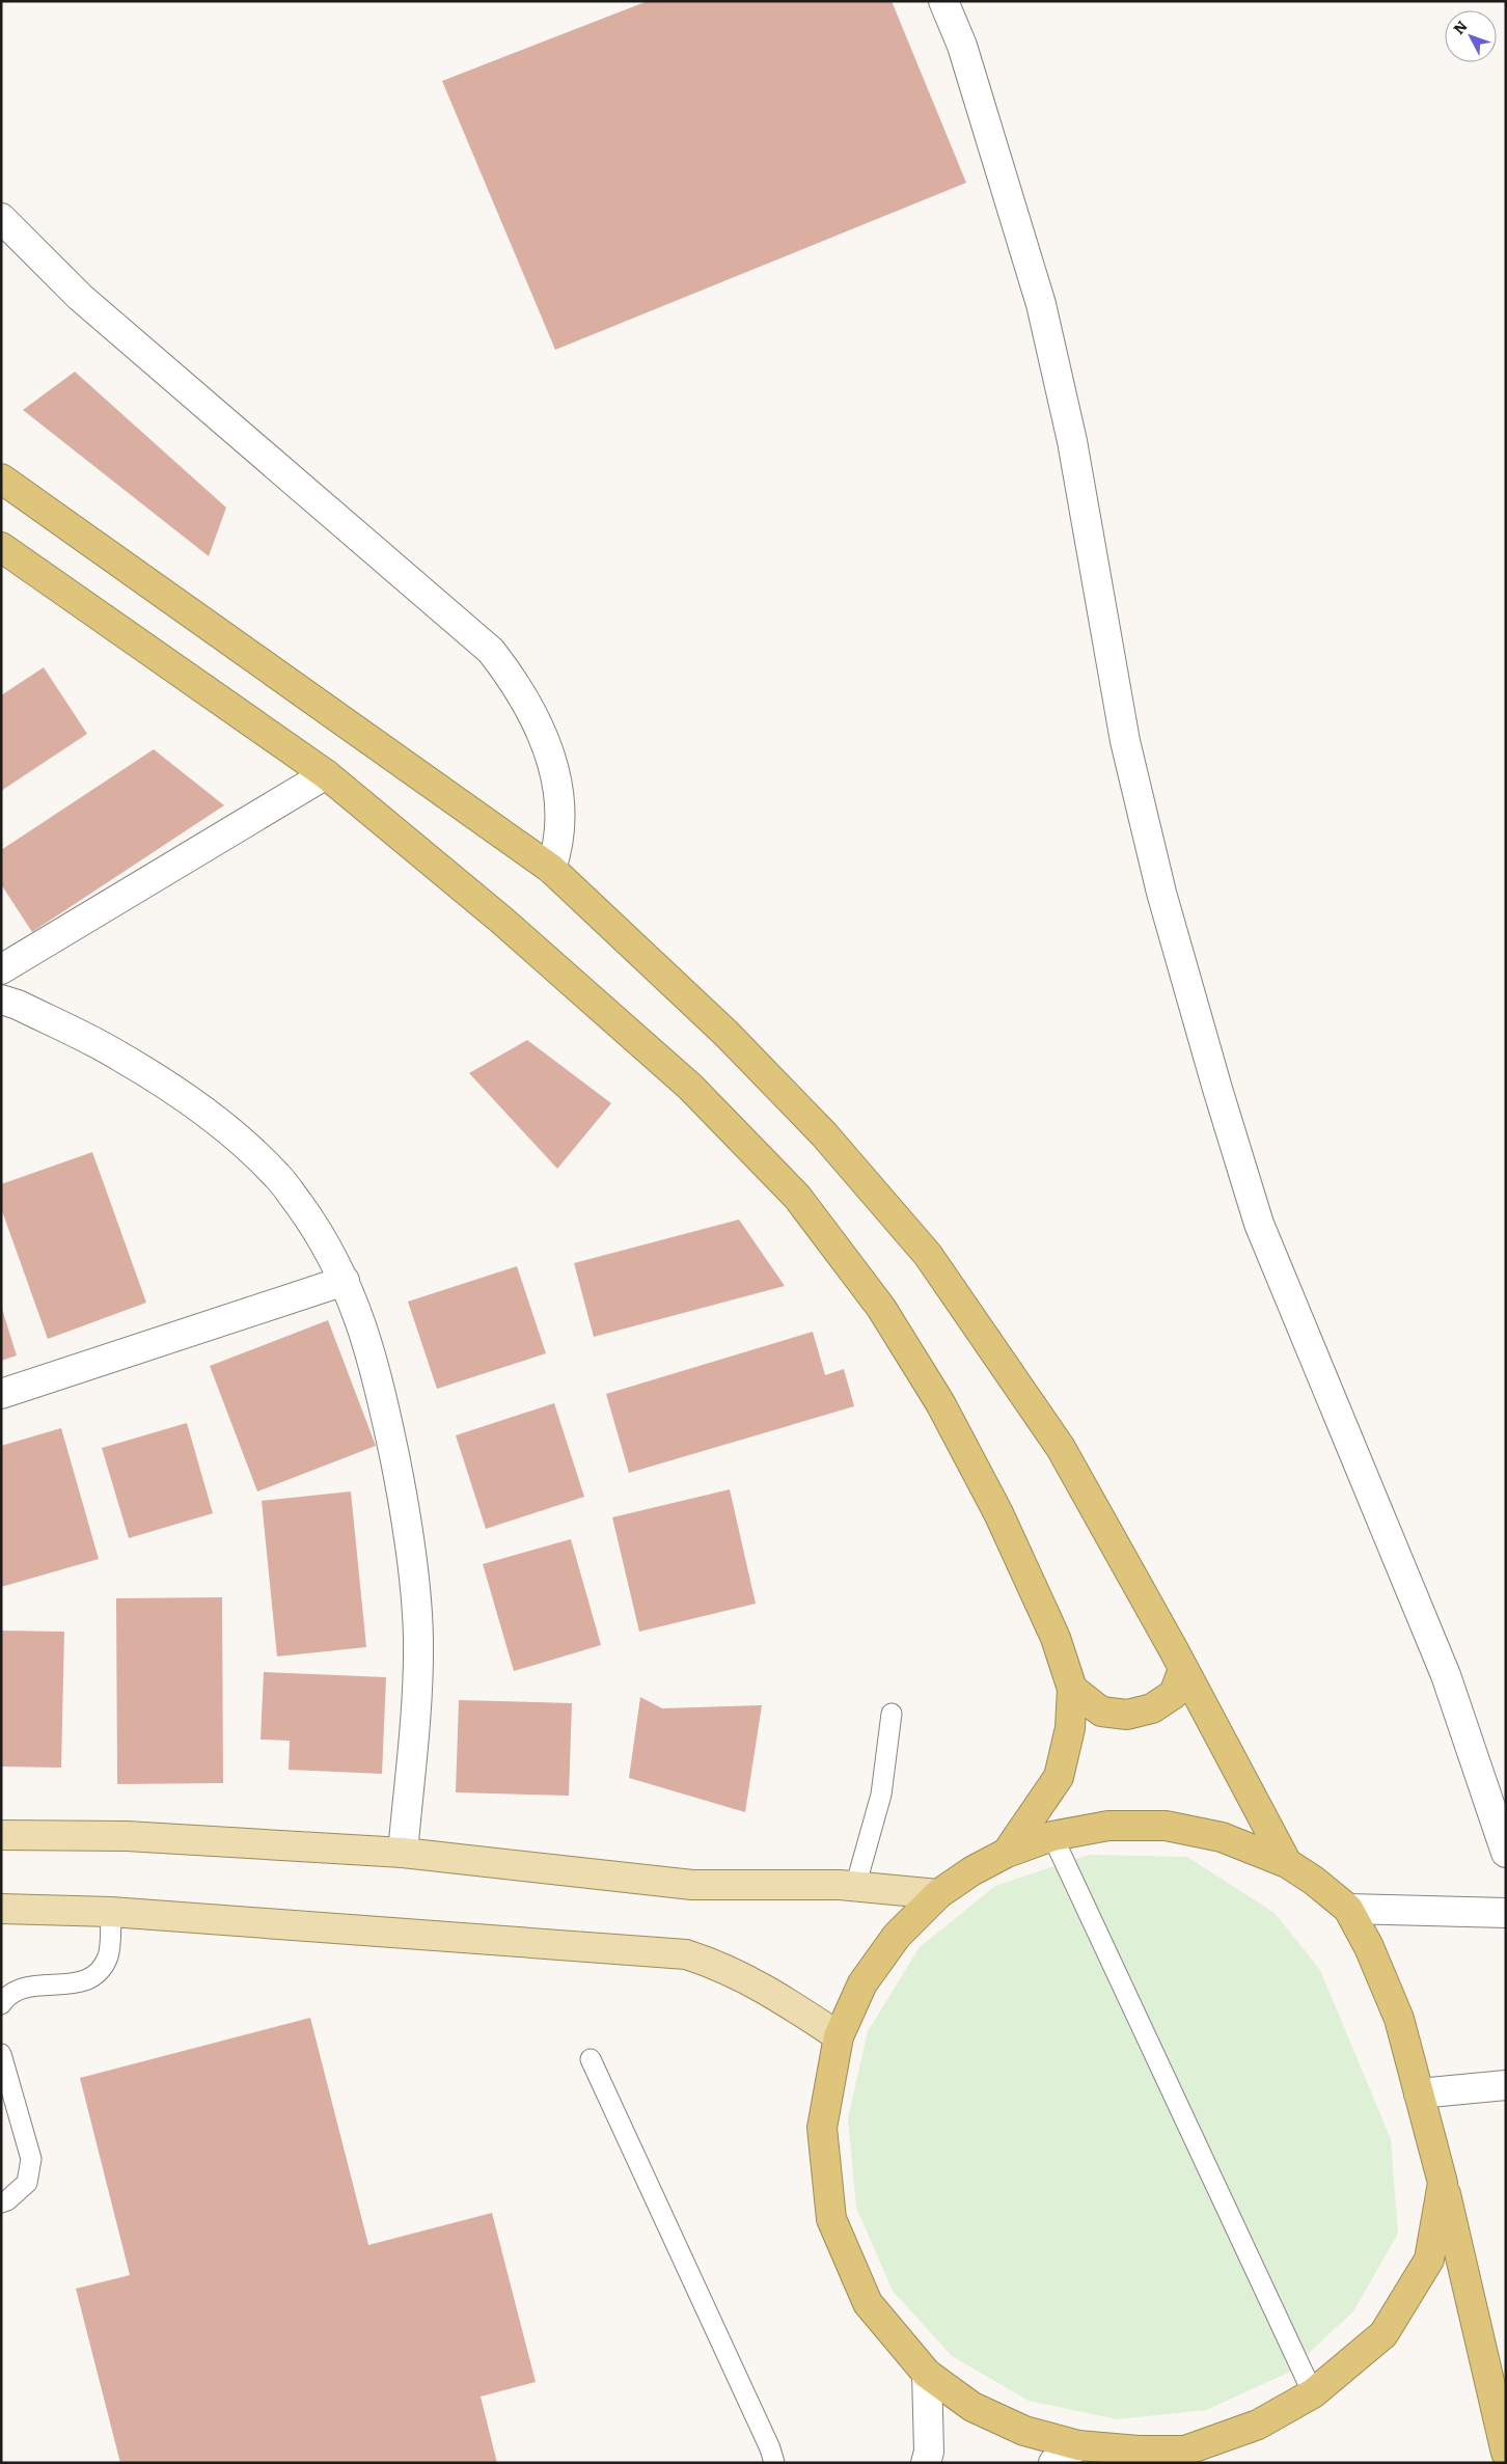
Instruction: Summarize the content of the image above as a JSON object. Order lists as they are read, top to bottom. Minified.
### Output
{"north":"top left"}
